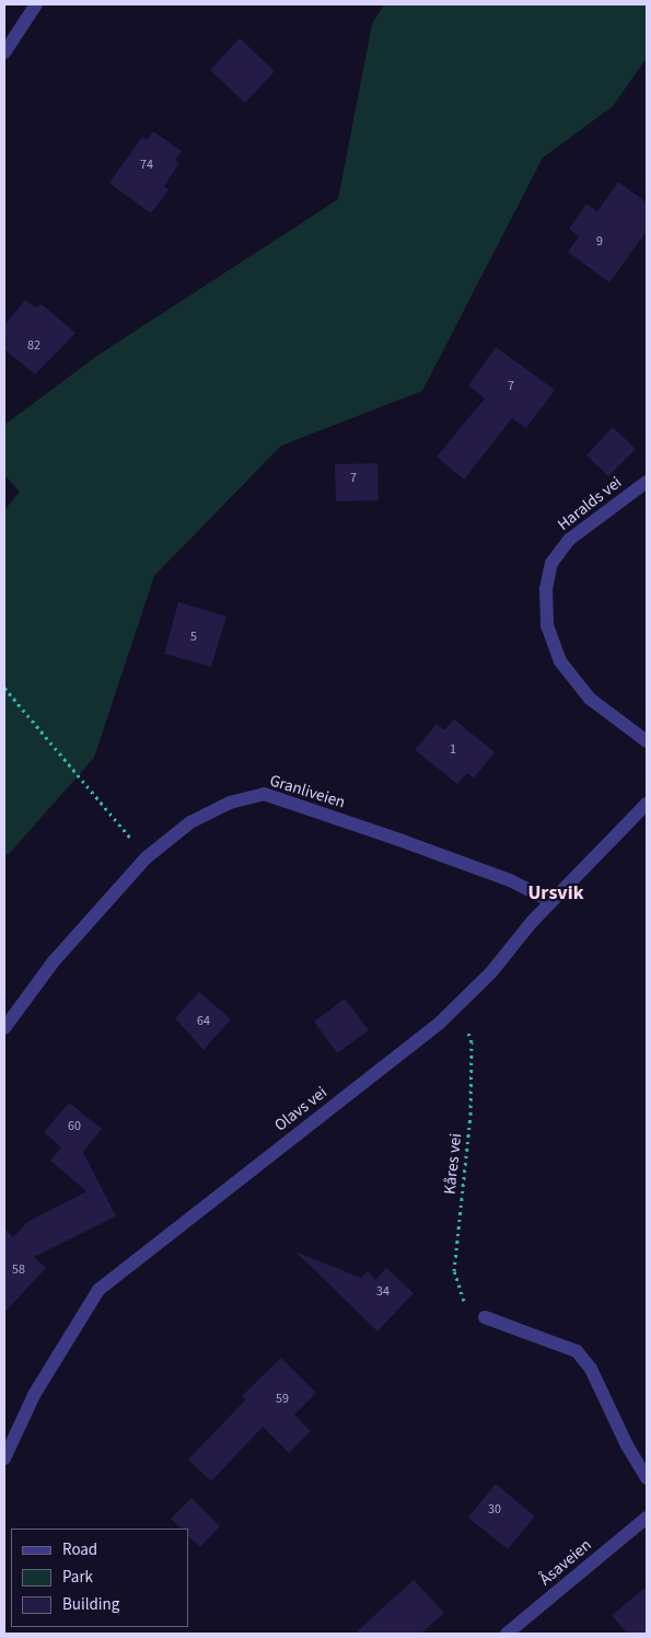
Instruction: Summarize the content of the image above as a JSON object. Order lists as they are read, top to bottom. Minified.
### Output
{"streets":{"street":["Haralds vei","Granliveien","Olavs vei","Åsaveien"],"path":["Kåres vei"]},"crossings":[["Granliveien","Olavs vei"],["Olavs vei","Kåres vei"]],"districts":["Ursvik"],"house_numbers":["74","9","82","7","7","5","1","64","60","58","34","59","30"],"legend":["Road","Park","Building"]}
